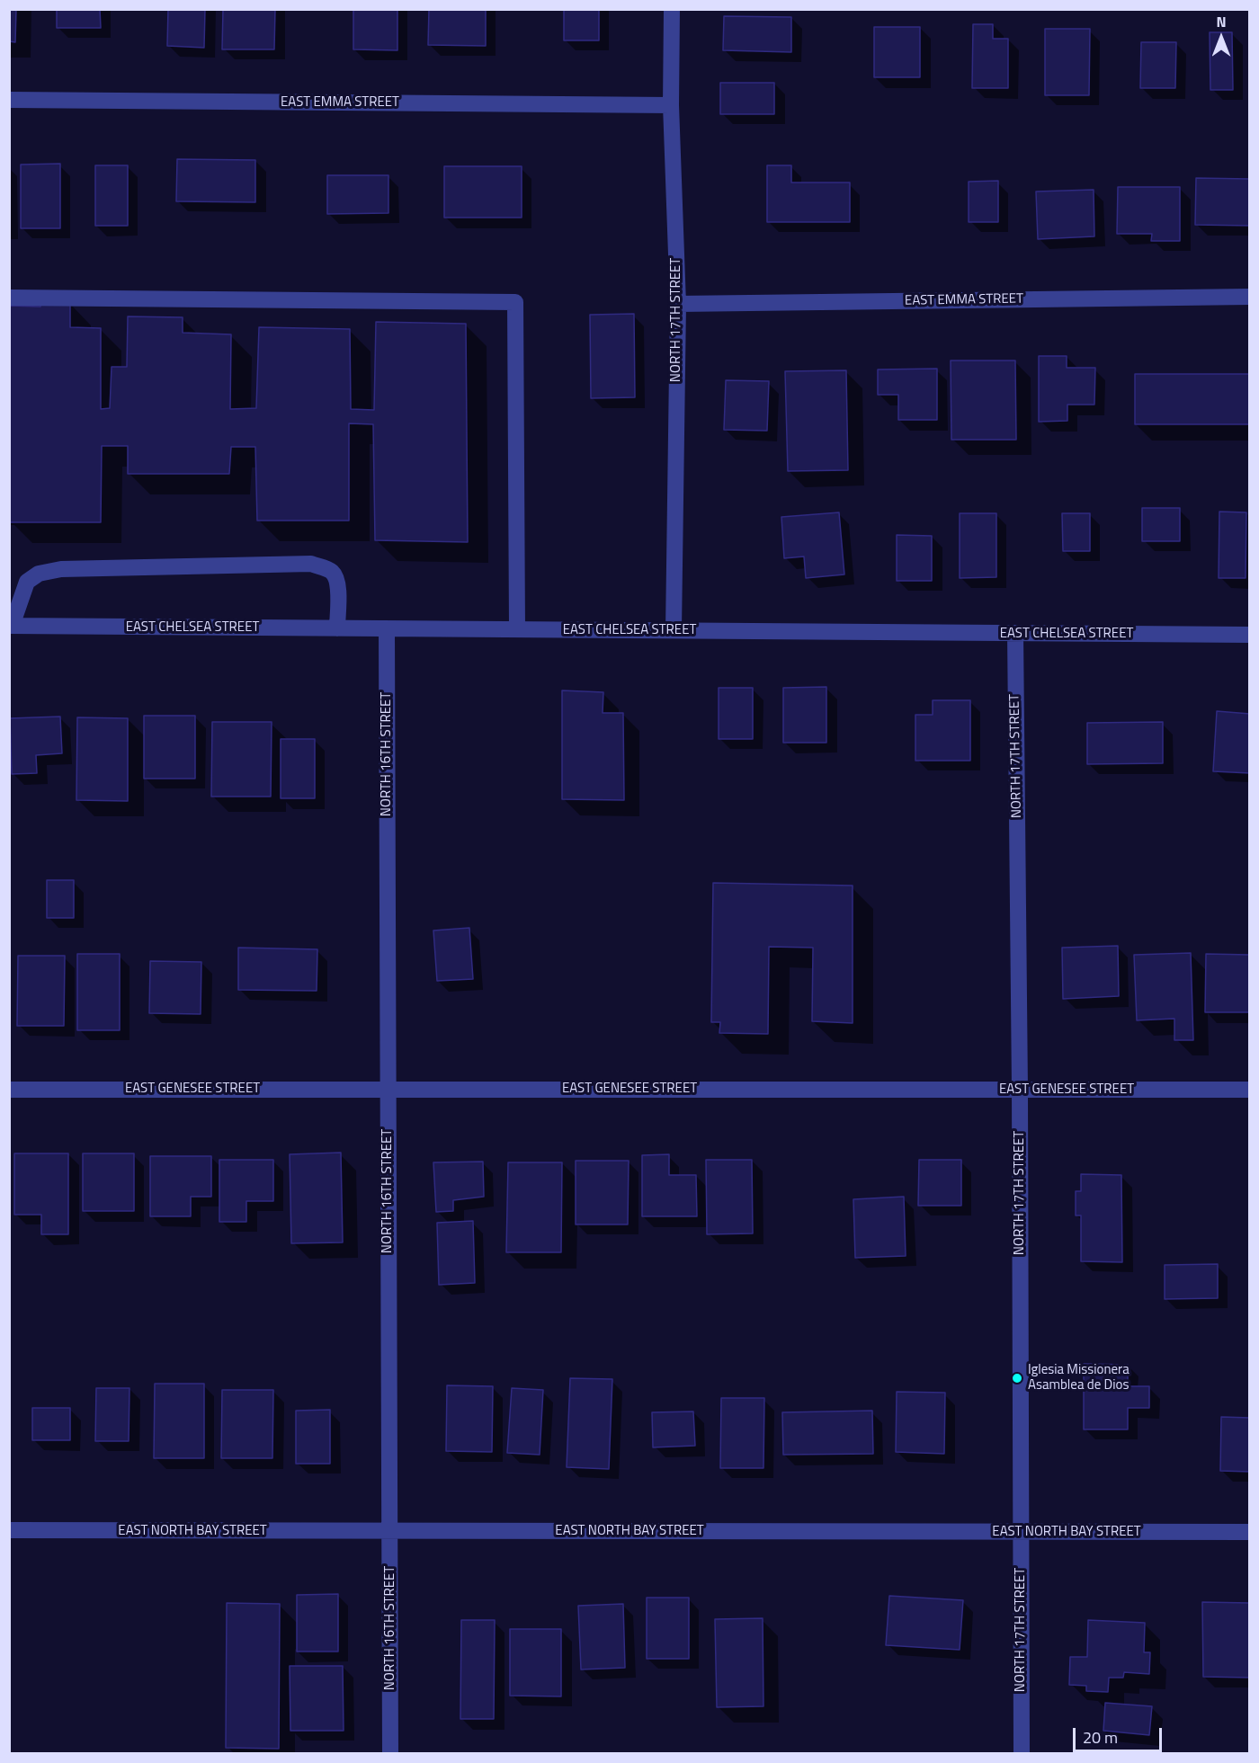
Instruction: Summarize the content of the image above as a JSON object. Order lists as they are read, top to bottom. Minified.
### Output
{"streets":{"street":["EAST EMMA STREET","NORTH 17TH STREET","EAST CHELSEA STREET","NORTH 16TH STREET","EAST GENESEE STREET","EAST NORTH BAY STREET"]},"crossings":[["EAST EMMA STREET","NORTH 17TH STREET"],["NORTH 17TH STREET","EAST CHELSEA STREET"],["NORTH 17TH STREET","EAST GENESEE STREET"],["NORTH 17TH STREET","EAST NORTH BAY STREET"],["EAST CHELSEA STREET","NORTH 16TH STREET"],["NORTH 16TH STREET","EAST GENESEE STREET"],["NORTH 16TH STREET","EAST NORTH BAY STREET"]],"places":["Iglesia Missionera Asamblea de Dios"],"scale_bar":"20 m","north":"top"}
